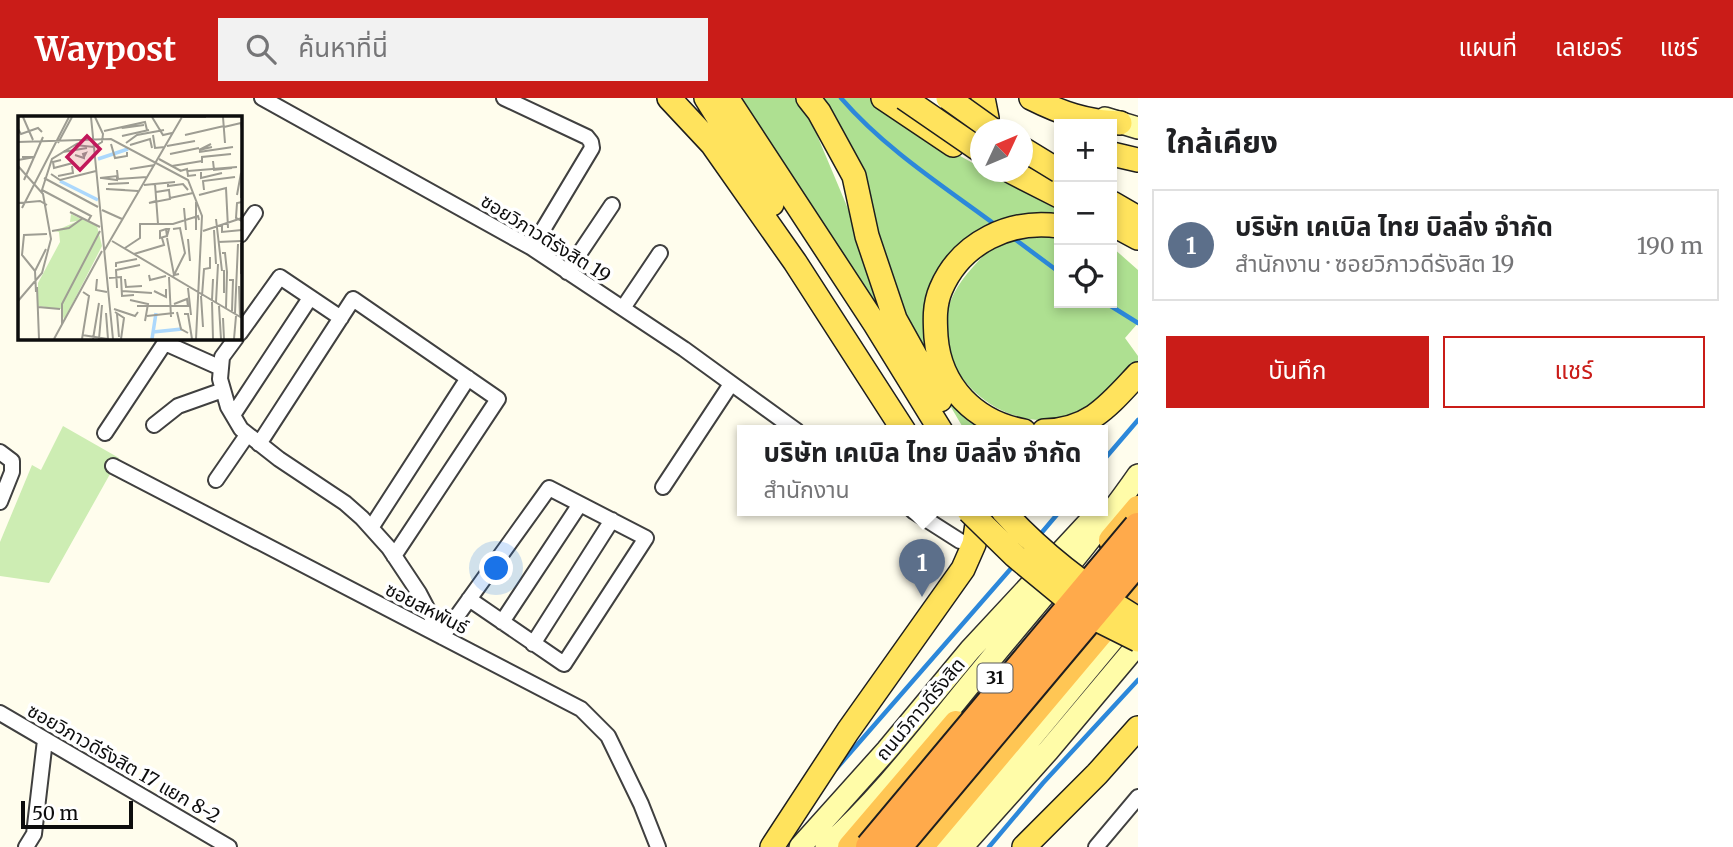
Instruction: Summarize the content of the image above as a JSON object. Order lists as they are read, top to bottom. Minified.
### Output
{"streets":{"highway":["31","ถนนวิภาวดีรังสิต"],"street":["ซอยวิภาวดีรังสิต 19","ซอยสหพันธ์","ซอยวิภาวดีรังสิต 17 แยก 8-2"]},"scale_bar":"50 m","north":"top right","page":{"header":"Waypost","search":"ค้นหาที่นี่","nav":["แผนที่","เลเยอร์","แชร์"],"heading":"ใกล้เคียง","map_buttons":["+","−"],"list":[{"mark":"1","name":"บริษัท เคเบิล ไทย บิลลิ่ง จำกัด","note":"สำนักงาน · ซอยวิภาวดีรังสิต 19","value":"190 m"}],"buttons":["บันทึก","แชร์"],"popup":["บริษัท เคเบิล ไทย บิลลิ่ง จำกัด","สำนักงาน"],"pins":"1","scale":"50 m"}}
